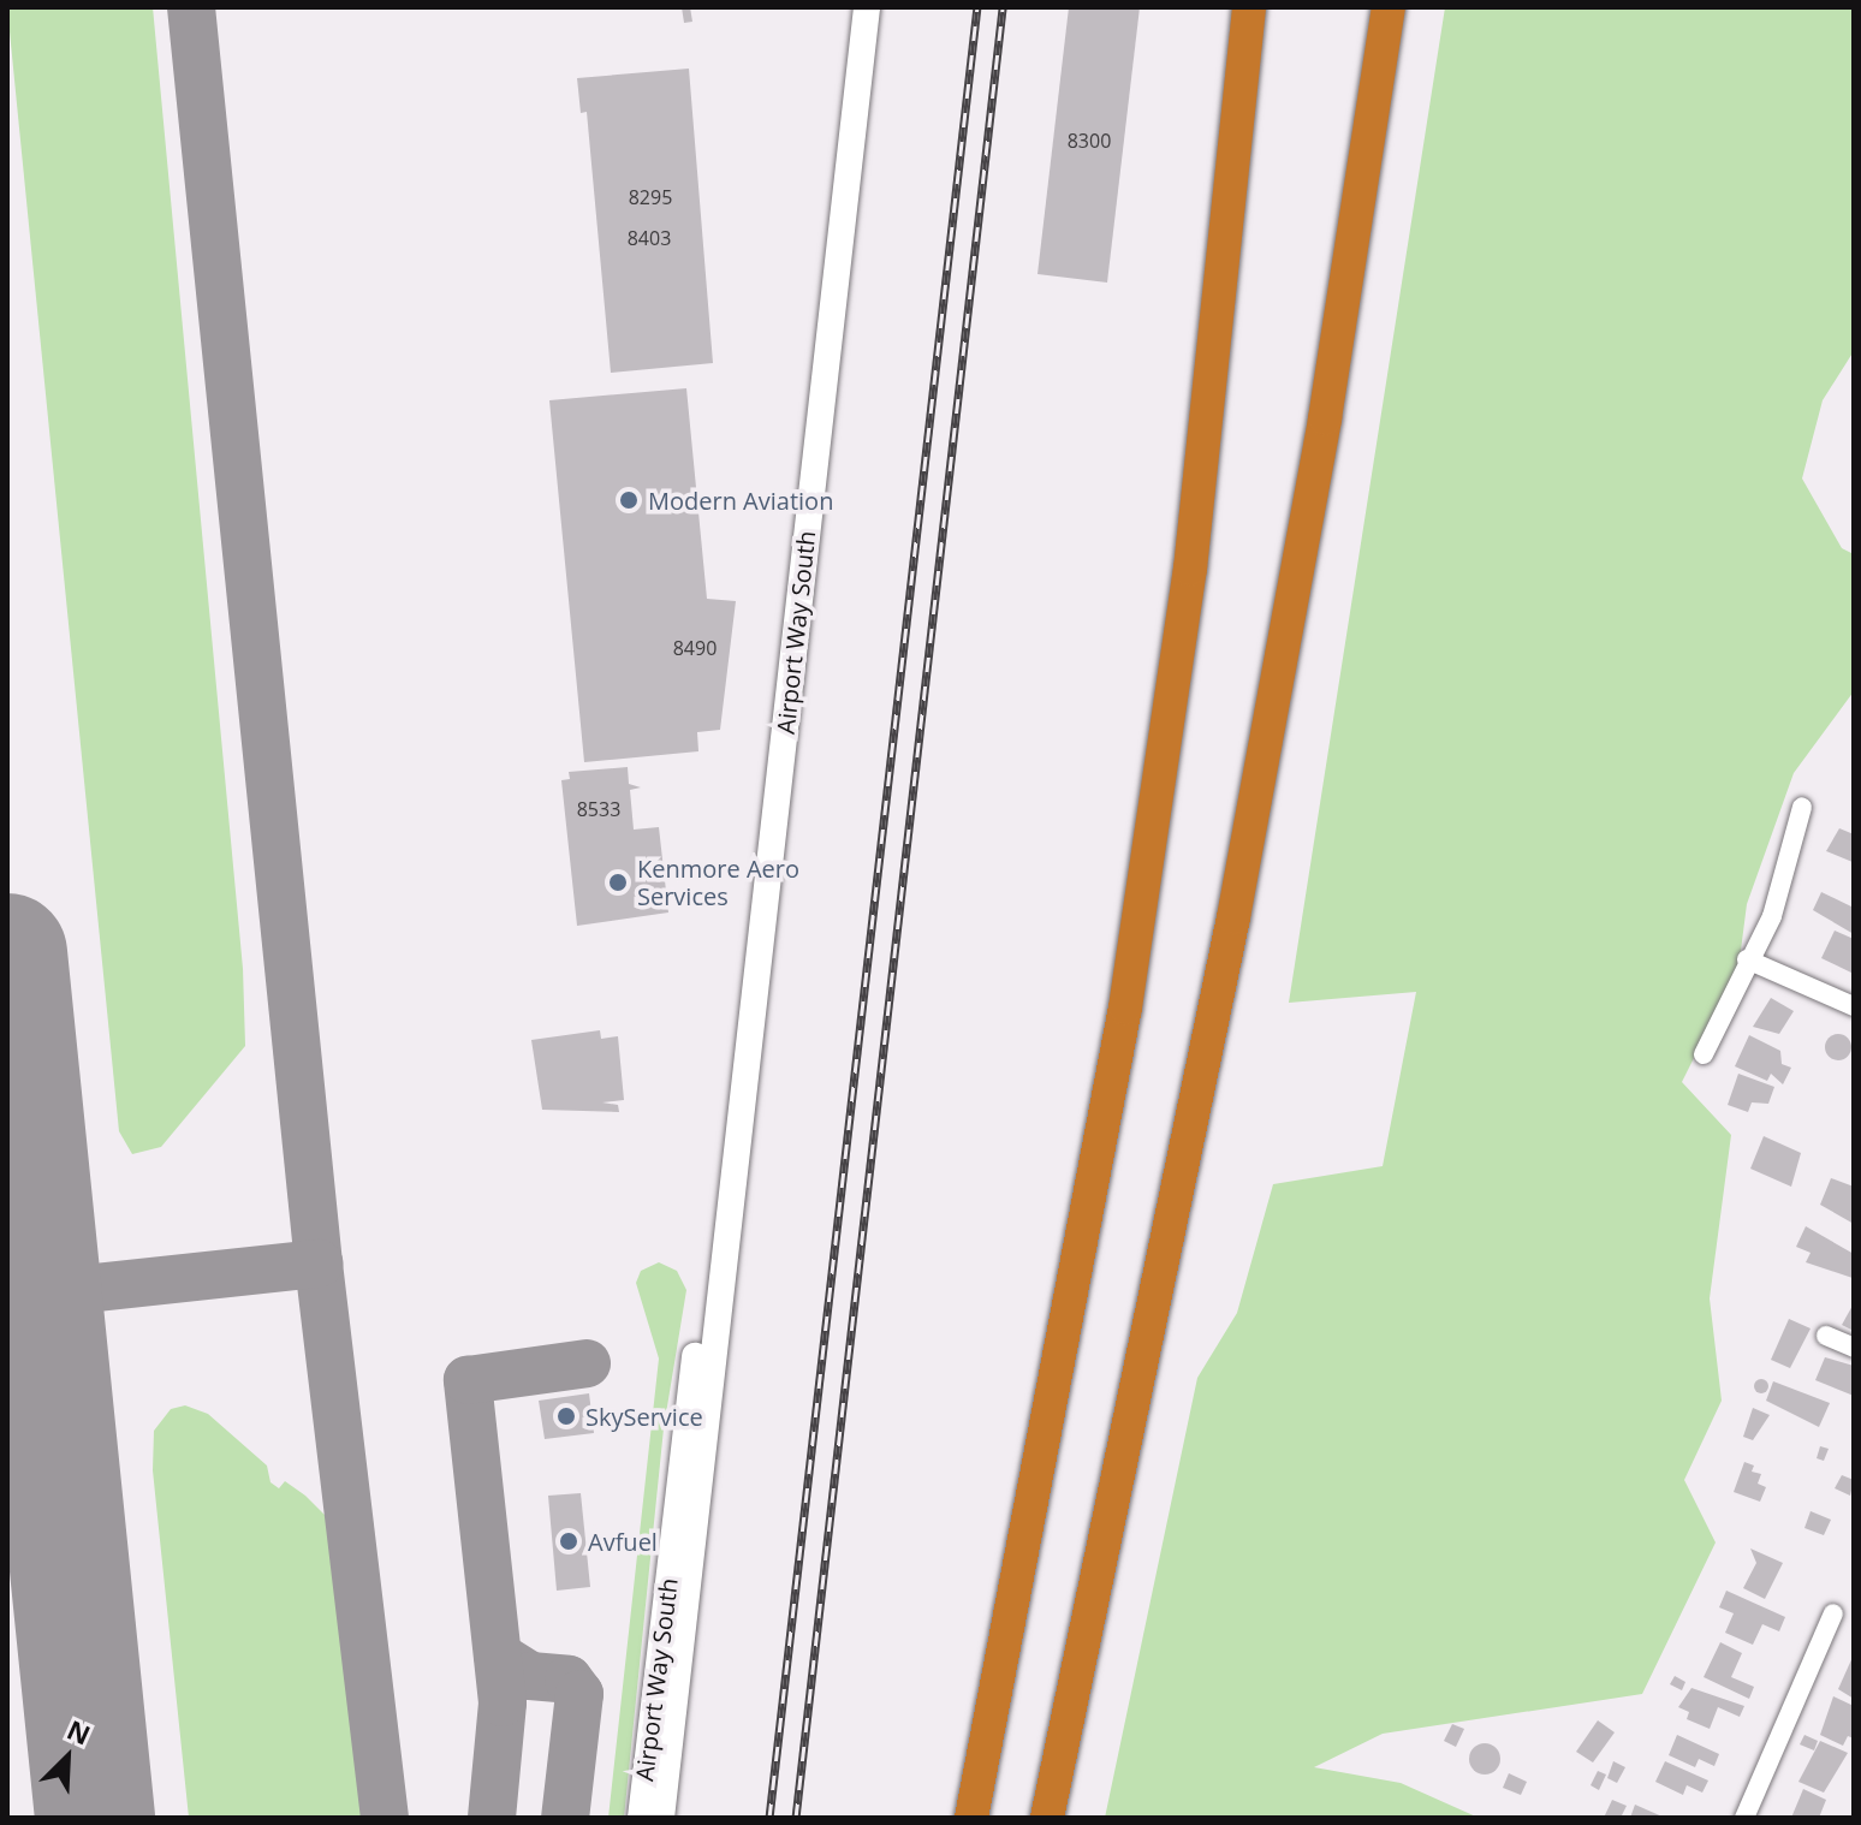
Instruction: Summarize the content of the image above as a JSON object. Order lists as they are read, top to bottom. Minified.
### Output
{"streets":{"main road":["Airport Way South"]},"places":["Modern Aviation","Kenmore Aero Services","SkyService","Avfuel"],"house_numbers":["8300","8295","8403","8490","8533"],"north":"top right"}
